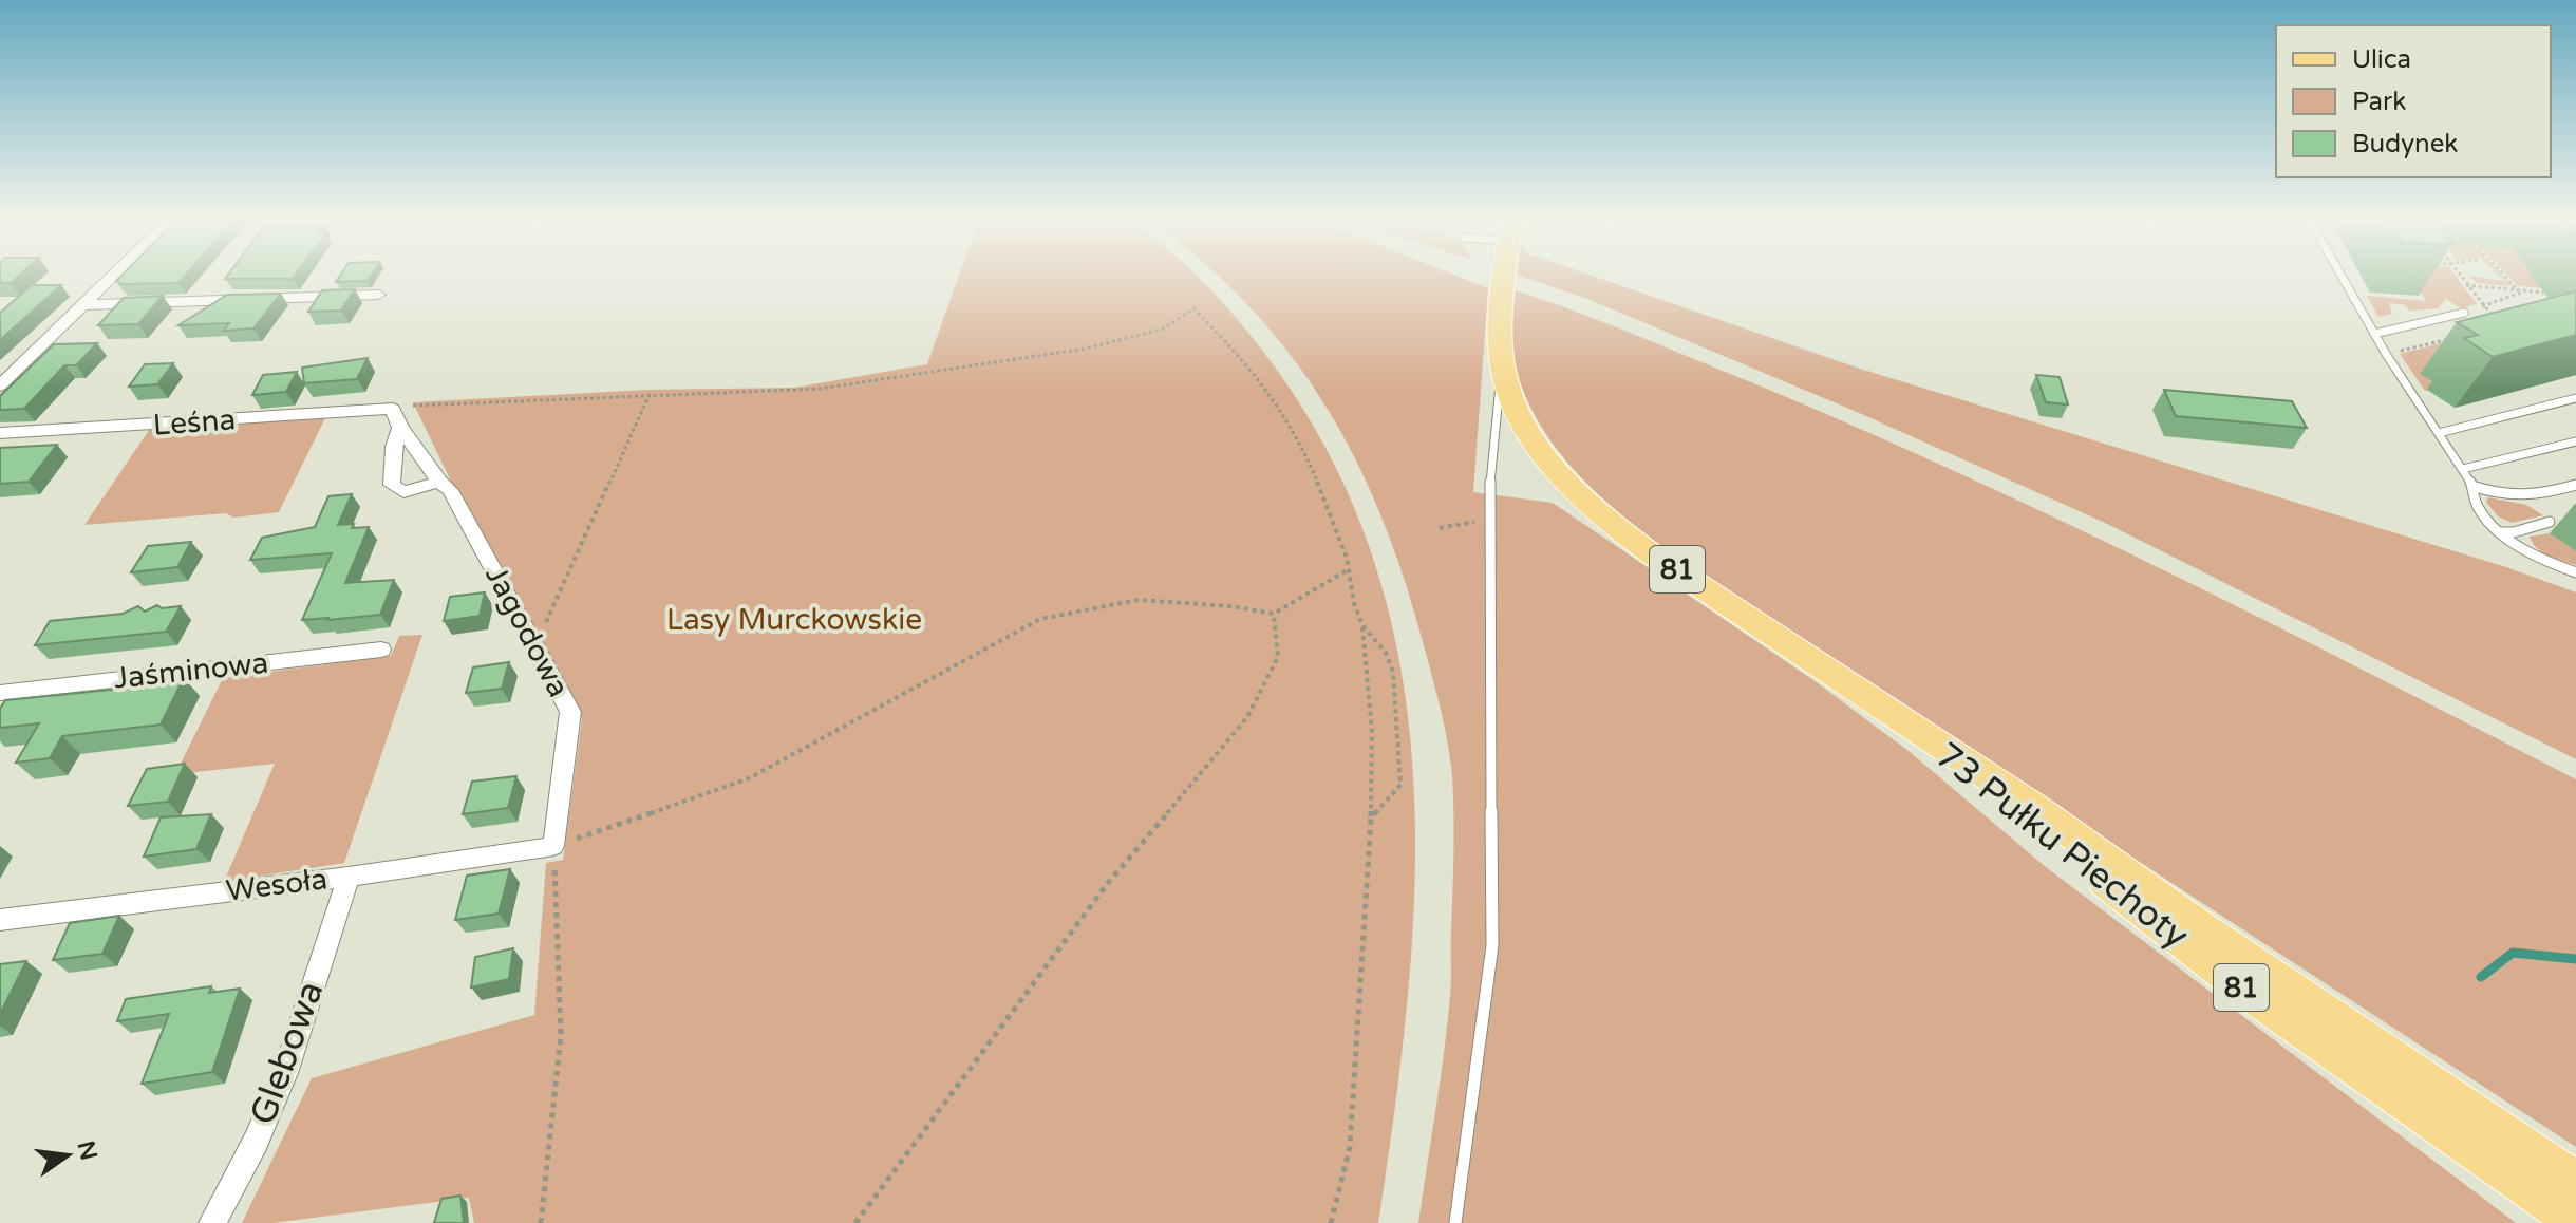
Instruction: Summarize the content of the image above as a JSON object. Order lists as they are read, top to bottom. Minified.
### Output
{"streets":{"main road":["81","73 Pułku Piechoty"],"street":["Leśna","Jagodowa","Jaśminowa","Wesoła","Glebowa"]},"crossings":[["Leśna","Jagodowa"],["Jagodowa","Wesoła"],["Wesoła","Glebowa"]],"parks":["Lasy Murckowskie"],"legend":["Ulica","Park","Budynek"],"north":"right"}
